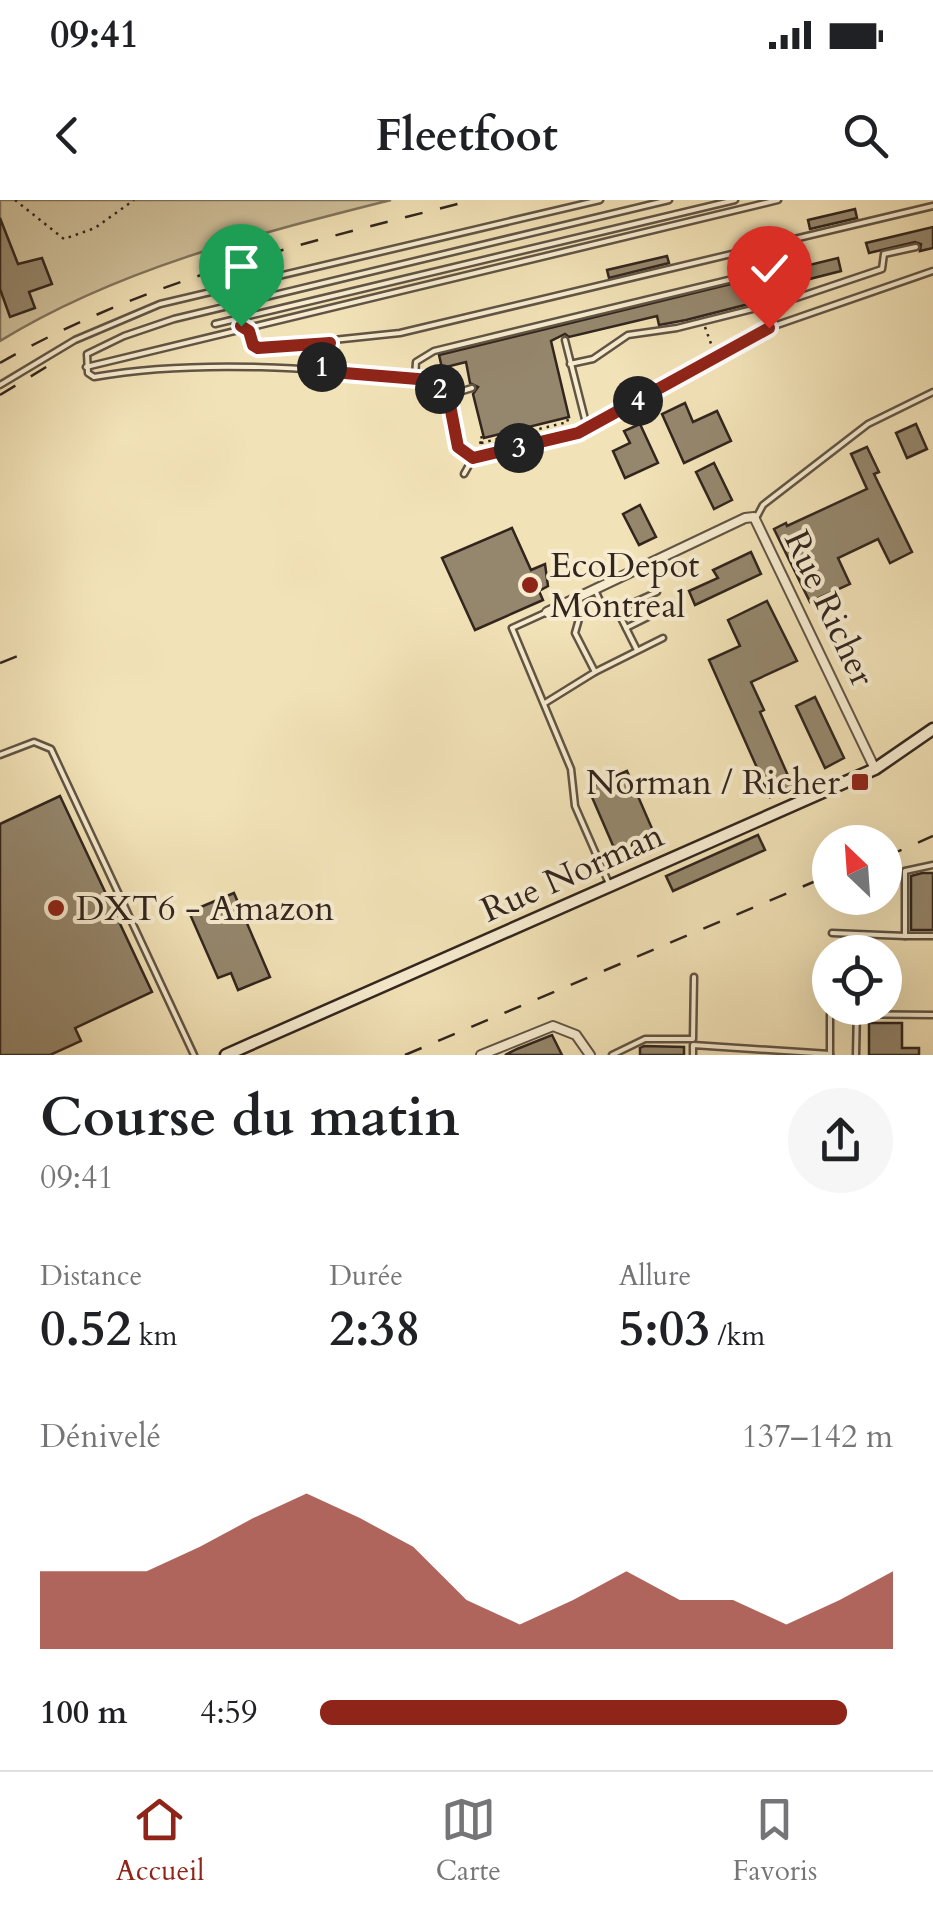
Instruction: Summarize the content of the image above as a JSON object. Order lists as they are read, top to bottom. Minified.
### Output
{"streets":{"street":["Rue Richer","Rue Norman"]},"crossings":[["Rue Richer","Rue Norman"]],"places":{"other":["EcoDepot Montreal","DXT6 - Amazon"],"transit":["Norman / Richer"]},"north":"top left","page":{"status":"09:41","header":"Fleetfoot","pins":["1","2","4","3"],"heading":["Course du matin","09:41"],"stats":[["Distance","0.52 km"],["Durée","2:38"],["Allure","5:03 /km"]],"chart":["Dénivelé","137–142 m"],"list":[{"name":"100 m","note":"4:59"}],"tabs":["Accueil","Carte","Favoris"]}}
